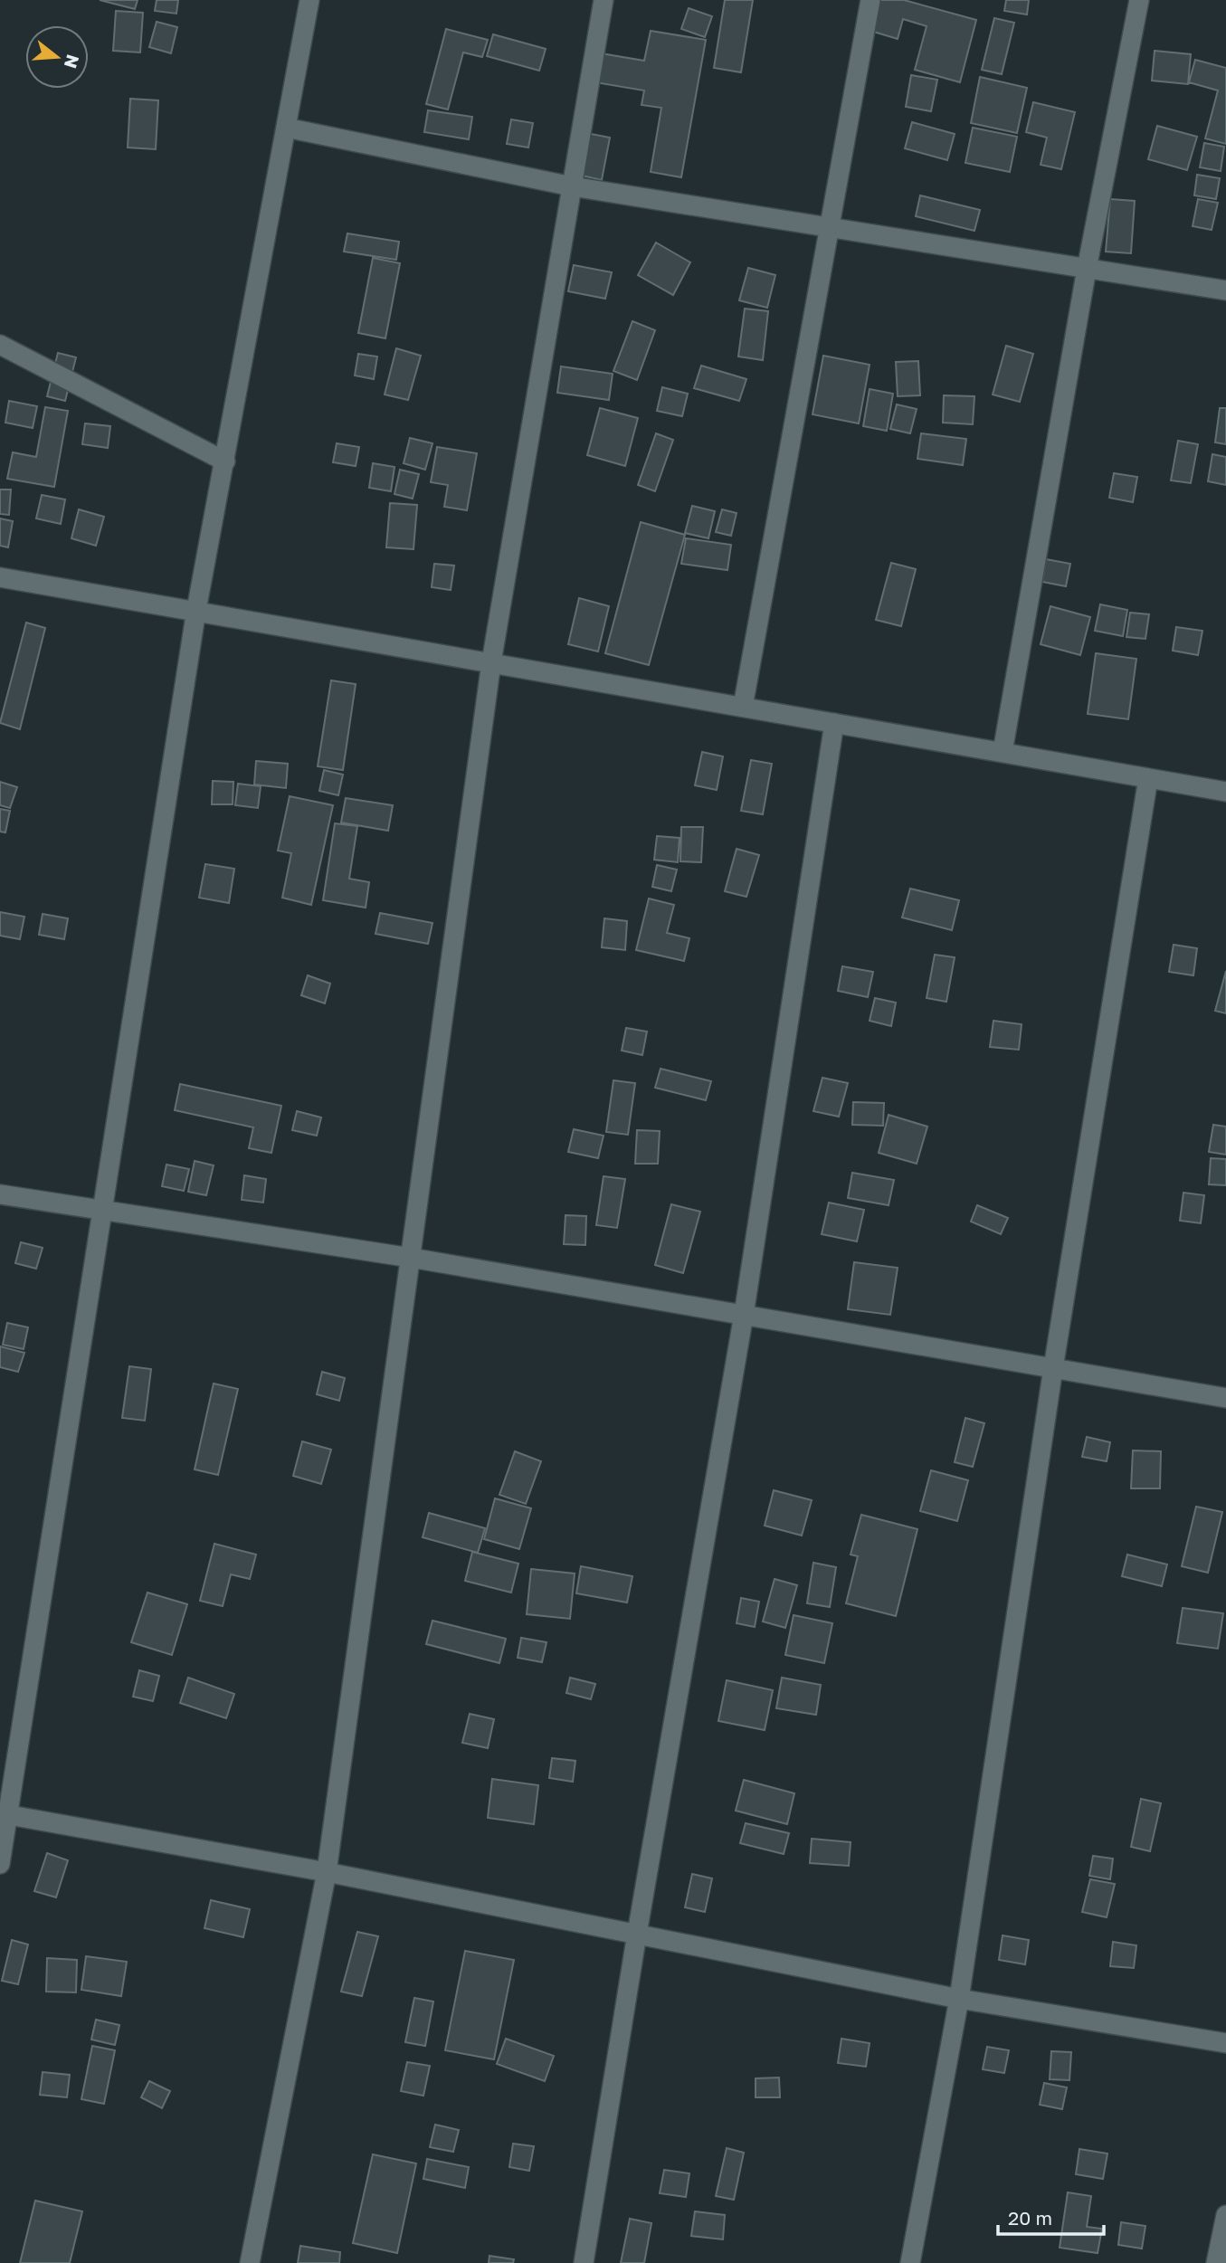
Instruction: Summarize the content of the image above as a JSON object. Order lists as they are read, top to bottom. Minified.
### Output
{"scale_bar":"20 m","north":"right"}
